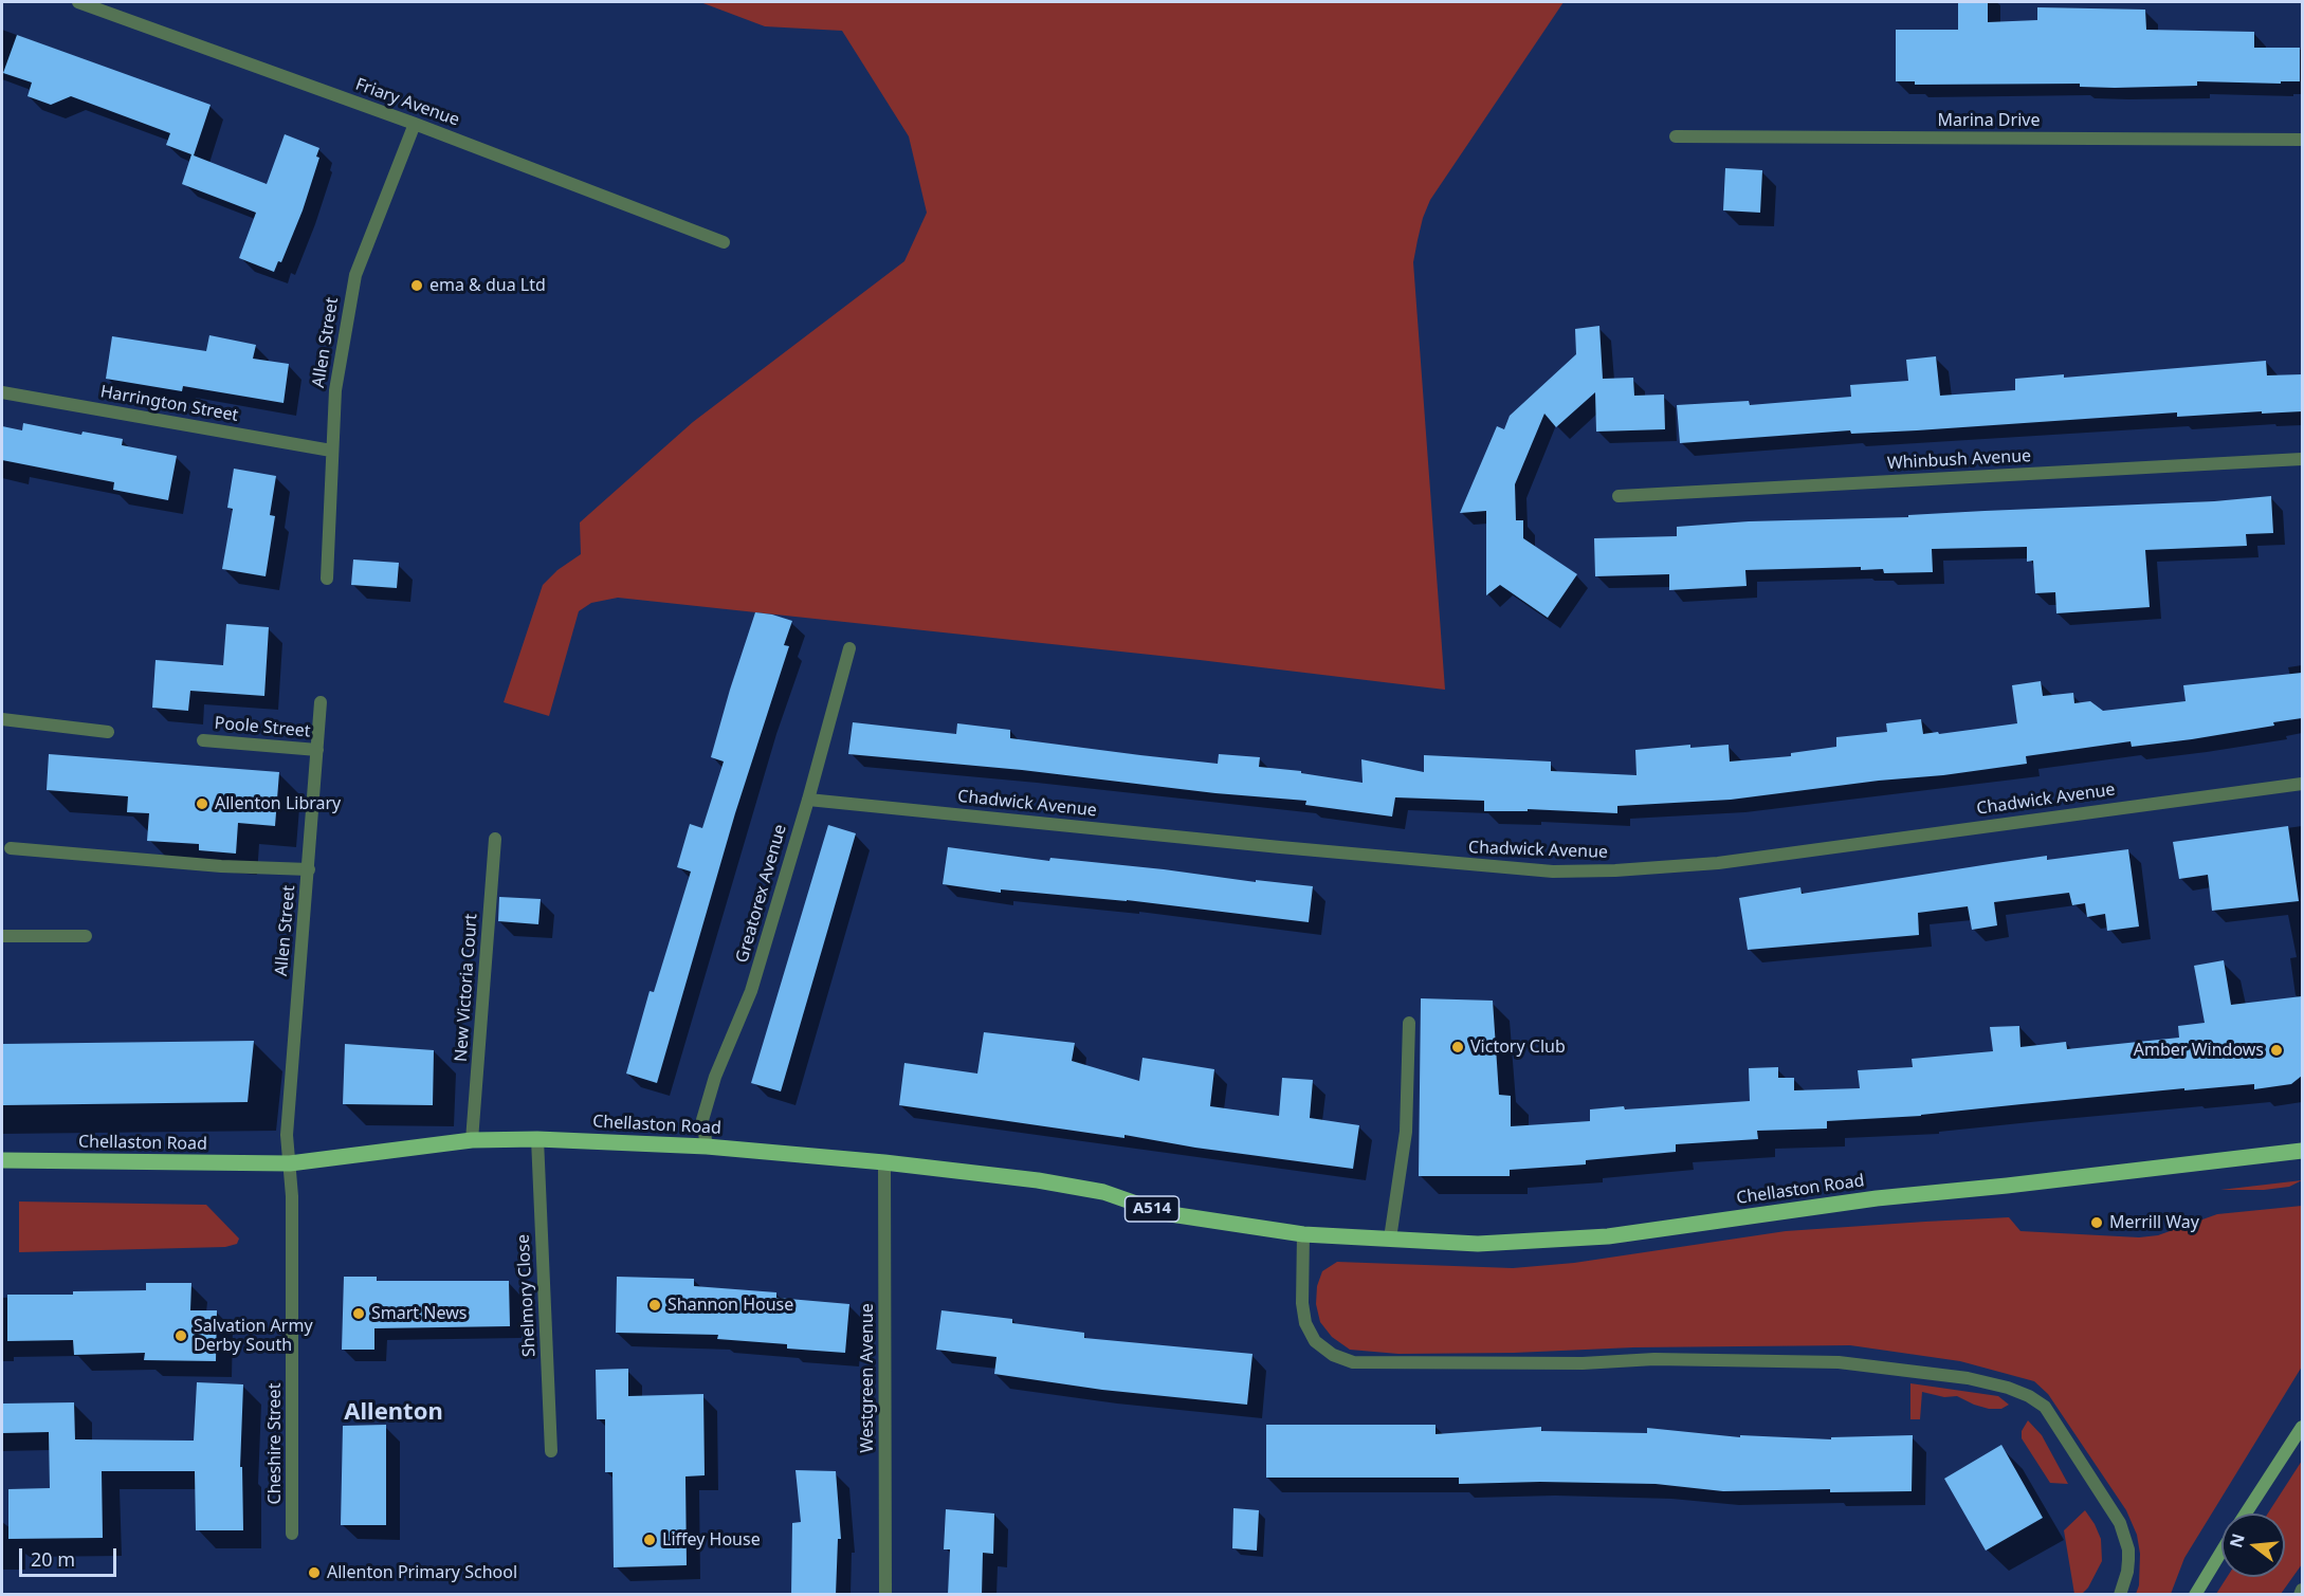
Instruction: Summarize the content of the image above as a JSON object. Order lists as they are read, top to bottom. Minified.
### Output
{"streets":{"main road":["Chellaston Road","A514"],"street":["Friary Avenue","Marina Drive","Allen Street","Harrington Street","Whinbush Avenue","Poole Street","Chadwick Avenue","Greatorex Avenue","New Victoria Court","Shelmory Close","Westgreen Avenue","Cheshire Street"]},"crossings":[["Friary Avenue","Allen Street"],["Allen Street","Harrington Street"],["Allen Street","Poole Street"],["Allen Street","Chellaston Road"],["Allen Street","Cheshire Street"],["Chadwick Avenue","Greatorex Avenue"],["Greatorex Avenue","Chellaston Road"],["New Victoria Court","Chellaston Road"],["Chellaston Road","Shelmory Close"],["Chellaston Road","Westgreen Avenue"],["Chellaston Road","Cheshire Street"]],"districts":["Allenton"],"places":["ema & dua Ltd","Allenton Library","Victory Club","Amber Windows","Merrill Way","Shannon House","Smart News","Salvation Army Derby South","Liffey House","Allenton Primary School"],"scale_bar":"20 m","north":"left"}
